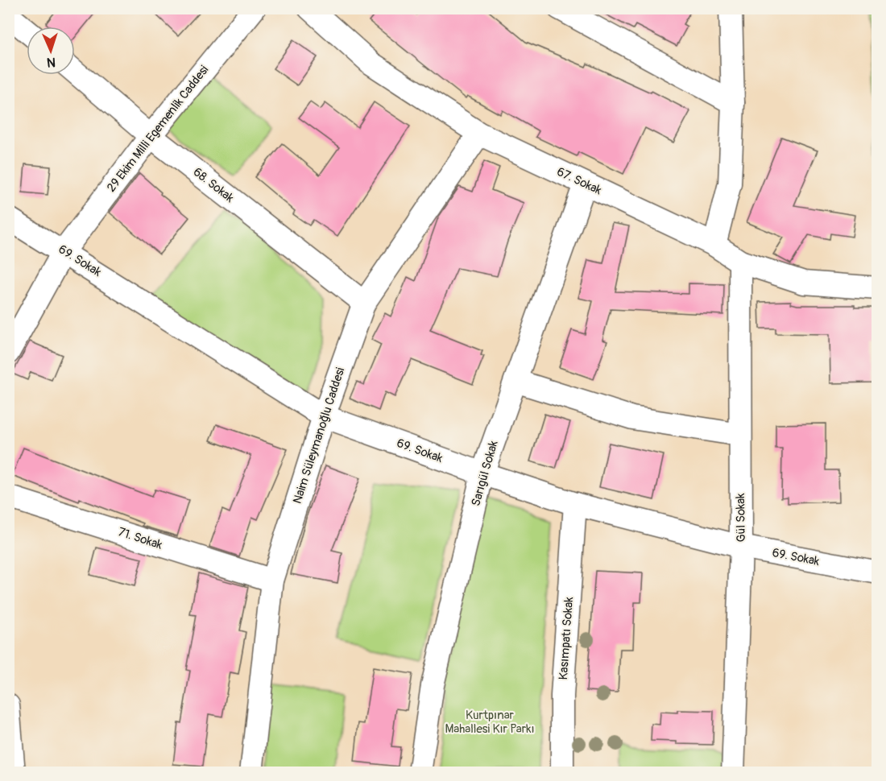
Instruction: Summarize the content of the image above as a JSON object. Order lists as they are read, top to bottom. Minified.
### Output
{"streets":{"street":["29 Ekim Milli Egemenlik Caddesi","67. Sokak","68. Sokak","69. Sokak","Naim Süleymanoğlu Caddesi","Sarıgül Sokak","Gül Sokak","71. Sokak","Kasımpatı Sokak"]},"crossings":[["29 Ekim Milli Egemenlik Caddesi","68. Sokak"],["29 Ekim Milli Egemenlik Caddesi","69. Sokak"],["67. Sokak","Naim Süleymanoğlu Caddesi"],["67. Sokak","Sarıgül Sokak"],["67. Sokak","Gül Sokak"],["68. Sokak","Naim Süleymanoğlu Caddesi"],["69. Sokak","Naim Süleymanoğlu Caddesi"],["69. Sokak","Sarıgül Sokak"],["69. Sokak","Gül Sokak"],["69. Sokak","Kasımpatı Sokak"],["Naim Süleymanoğlu Caddesi","71. Sokak"]],"parks":["Kurtpınar Mahallesi Kır Parkı"],"north":"bottom"}
